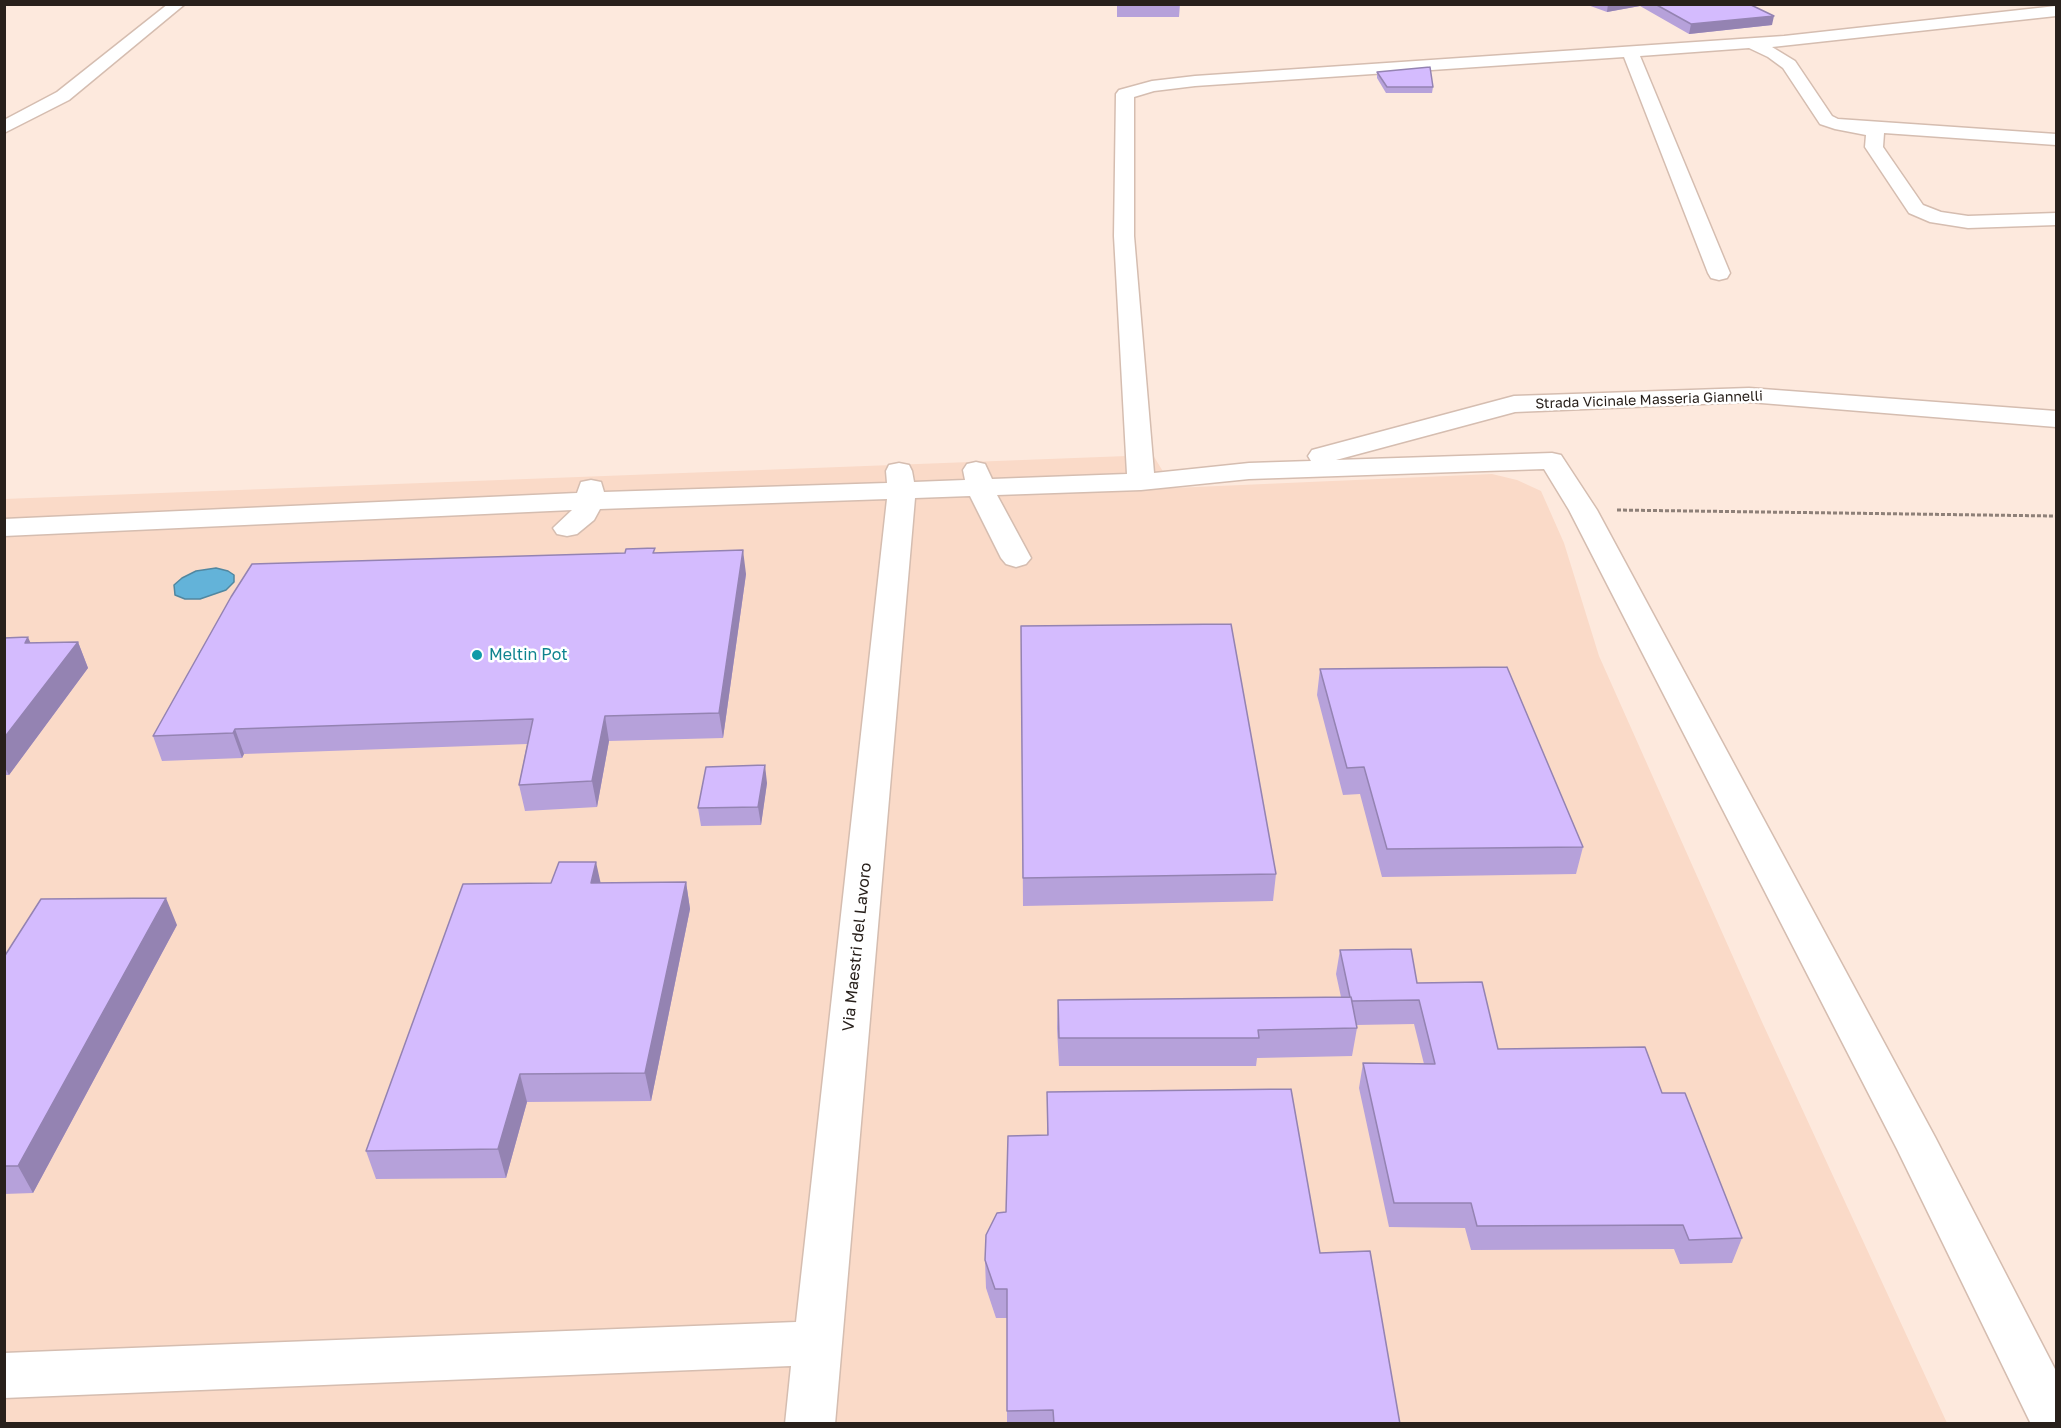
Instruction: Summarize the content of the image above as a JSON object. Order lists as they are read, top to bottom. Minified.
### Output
{"streets":{"street":["Strada Vicinale Masseria Giannelli","Via Maestri del Lavoro"]},"places":["Meltin Pot"]}
